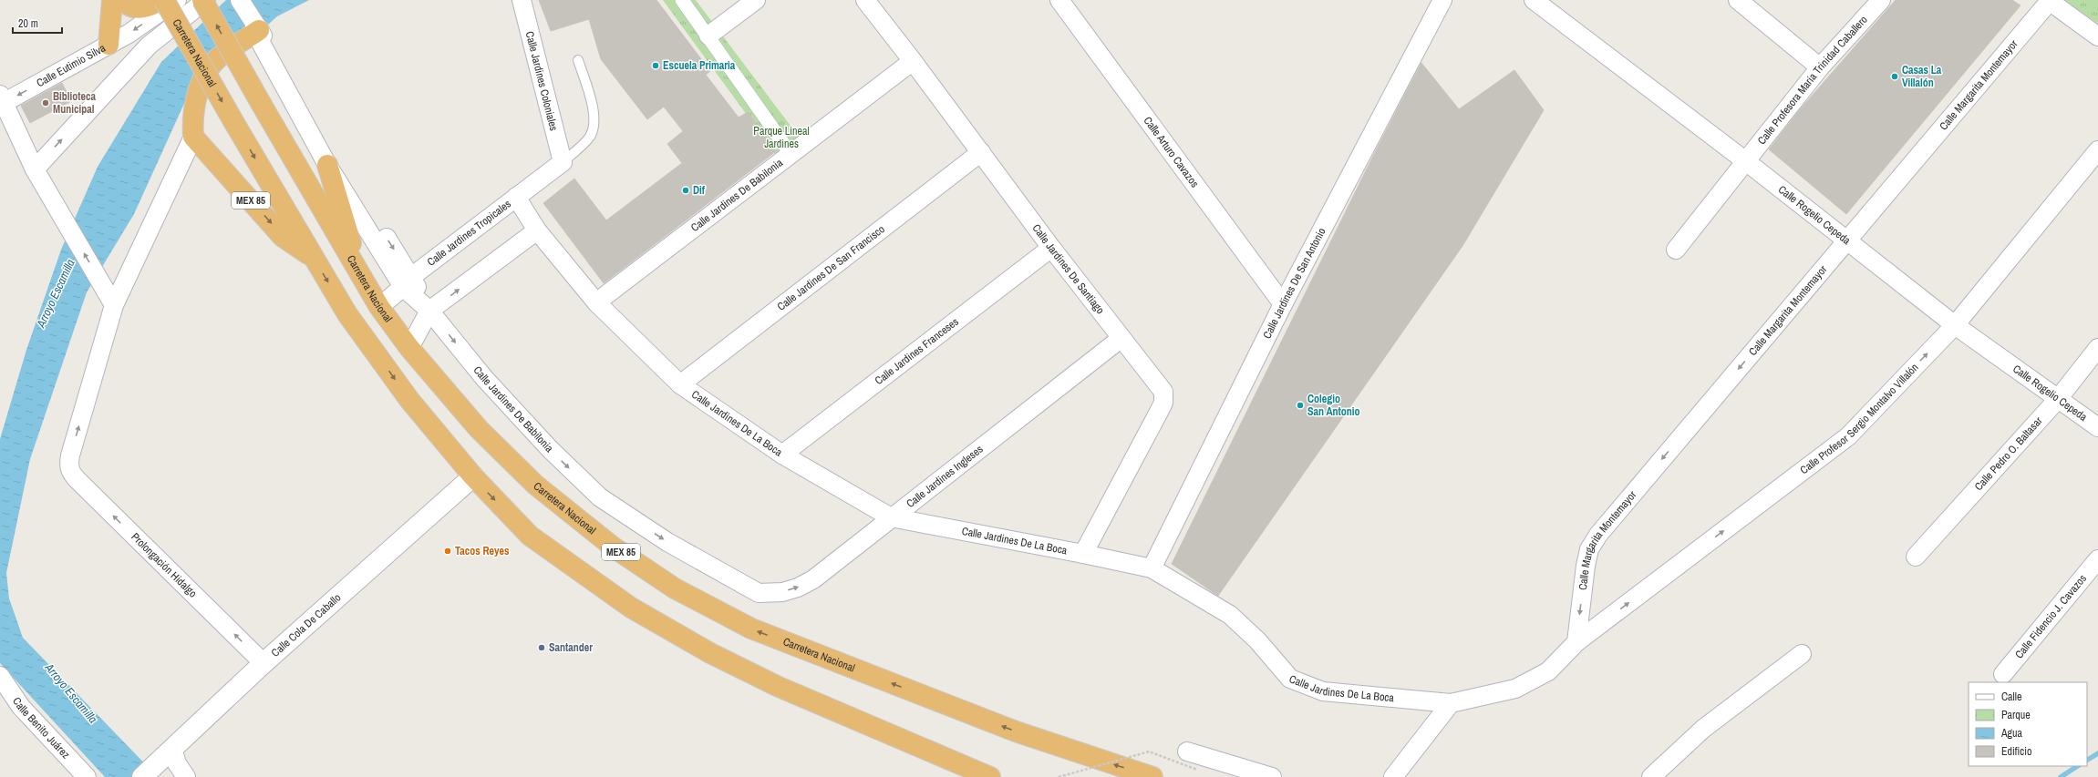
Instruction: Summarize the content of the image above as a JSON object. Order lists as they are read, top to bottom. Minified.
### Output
{"streets":{"highway":["Carretera Nacional","MEX 85"],"main road":["Calle Cola De Caballo"],"street":["Calle Eutimio Silva","Calle Profesora María Trinidad Caballero","Calle Jardines Coloniales","Calle Margarita Montemayor","Calle Arturo Cavazos","Calle Jardines De Babilonia","Calle Rogelio Cepeda","Calle Jardines Tropicales","Calle Jardines De San Francisco","Calle Jardines De Santiago","Calle Jardines De San Antonio","Calle Jardines Franceses","Calle Profesor Sergio Montalvo Villalón","Calle Jardines De La Boca","Calle Pedro O. Baltasar","Calle Jardines Ingleses","Prolongación Hidalgo","Calle Fidencio J. Cavazos","Calle Benito Juárez"]},"crossings":[["Carretera Nacional","MEX 85"],["Carretera Nacional","Calle Jardines Tropicales"],["Carretera Nacional","Calle Cola De Caballo"],["Calle Profesora María Trinidad Caballero","Calle Rogelio Cepeda"],["Calle Jardines Coloniales","Calle Jardines Tropicales"],["Calle Margarita Montemayor","Calle Rogelio Cepeda"],["Calle Margarita Montemayor","Calle Profesor Sergio Montalvo Villalón"],["Calle Margarita Montemayor","Calle Jardines De La Boca"],["Calle Arturo Cavazos","Calle Jardines De San Antonio"],["Calle Jardines De Babilonia","MEX 85"],["Calle Jardines De Babilonia","Calle Jardines Tropicales"],["Calle Jardines De Babilonia","Calle Jardines De Santiago"],["Calle Jardines De Babilonia","Calle Jardines De La Boca"],["Calle Jardines De Babilonia","Calle Jardines Ingleses"],["MEX 85","Calle Jardines Tropicales"],["Calle Rogelio Cepeda","Calle Profesor Sergio Montalvo Villalón"],["Calle Rogelio Cepeda","Calle Pedro O. Baltasar"],["Calle Jardines Tropicales","Calle Jardines De La Boca"],["Calle Jardines De San Francisco","Calle Jardines De Santiago"],["Calle Jardines De San Francisco","Calle Jardines De La Boca"],["Calle Jardines De Santiago","Calle Jardines Franceses"],["Calle Jardines De Santiago","Calle Jardines De La Boca"],["Calle Jardines De Santiago","Calle Jardines Ingleses"],["Calle Jardines De San Antonio","Calle Jardines De La Boca"],["Calle Jardines Franceses","Calle Jardines De La Boca"],["Calle Profesor Sergio Montalvo Villalón","Calle Jardines De La Boca"],["Calle Jardines De La Boca","Calle Jardines Ingleses"],["Prolongación Hidalgo","Calle Cola De Caballo"]],"one_way":["Calle Margarita Montemayor","Calle Jardines De Babilonia","Prolongación Hidalgo"],"water":["Arroyo Escamilla"],"parks":["Parque Lineal Jardines"],"places":["Escuela Primaria","Casas La Villalón","Biblioteca Municipal","Dif","Colegio San Antonio","Tacos Reyes","Santander"],"legend":["Calle","Parque","Agua","Edificio"],"scale_bar":"20 m"}
